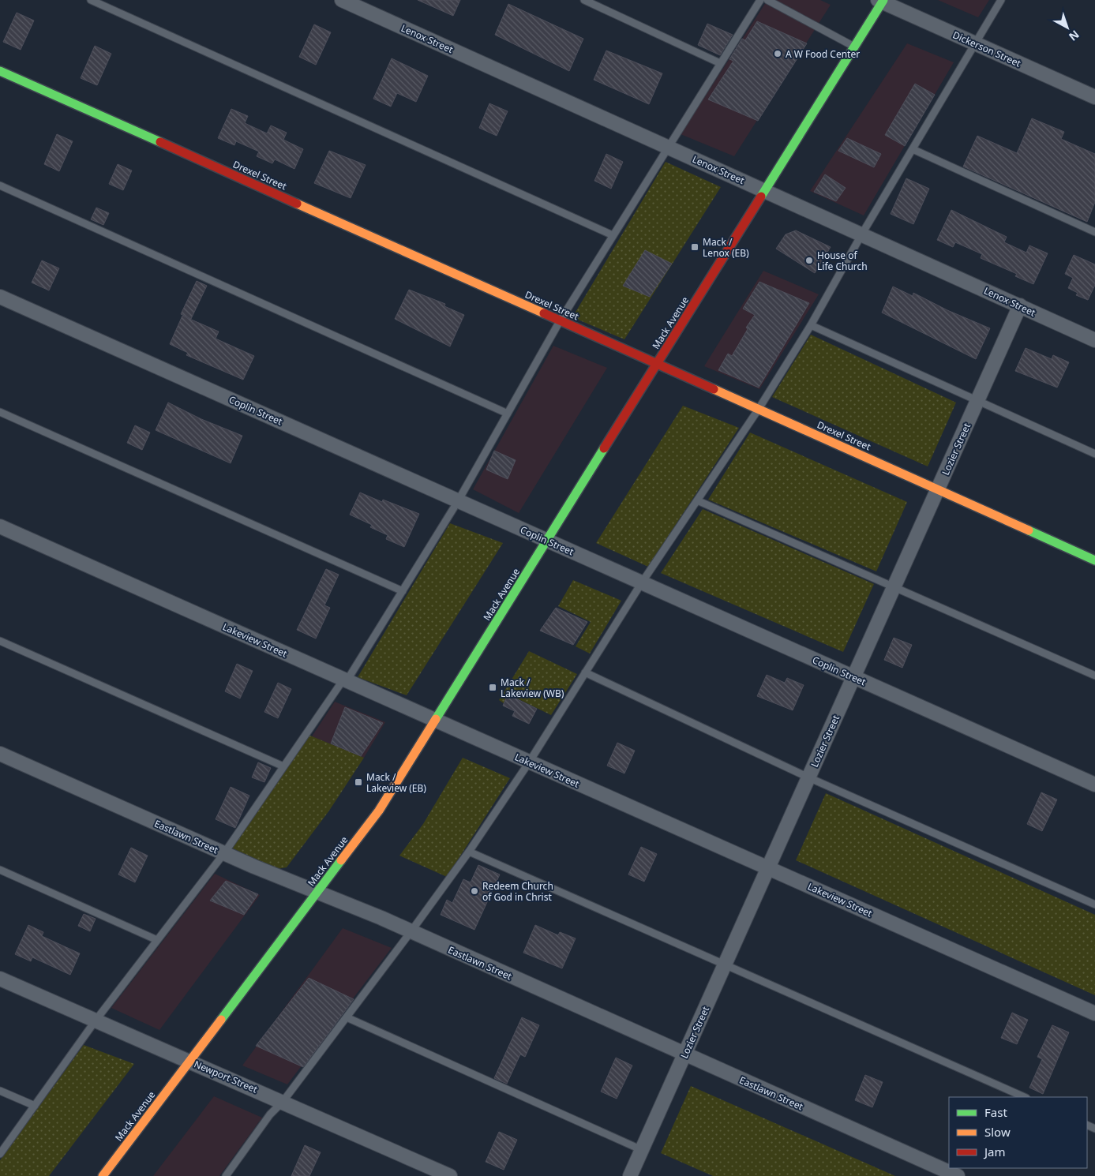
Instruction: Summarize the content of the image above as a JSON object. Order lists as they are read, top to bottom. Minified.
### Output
{"streets":{"main road":["Drexel Street","Mack Avenue"],"street":["Lenox Street","Dickerson Street","Coplin Street","Lozier Street","Lakeview Street","Eastlawn Street","Newport Street"]},"crossings":[["Lenox Street","Mack Avenue"],["Lenox Street","Lozier Street"],["Dickerson Street","Mack Avenue"],["Drexel Street","Mack Avenue"],["Drexel Street","Lozier Street"],["Mack Avenue","Coplin Street"],["Mack Avenue","Lakeview Street"],["Mack Avenue","Eastlawn Street"],["Mack Avenue","Newport Street"],["Coplin Street","Lozier Street"],["Lozier Street","Lakeview Street"],["Lozier Street","Eastlawn Street"]],"places":{"other":["A W Food Center","House of Life Church","Redeem Church of God in Christ"],"transit":["Mack / Lenox (EB)","Mack / Lakeview (WB)","Mack / Lakeview (EB)"]},"legend":["Fast","Slow","Jam"],"north":"bottom right"}
